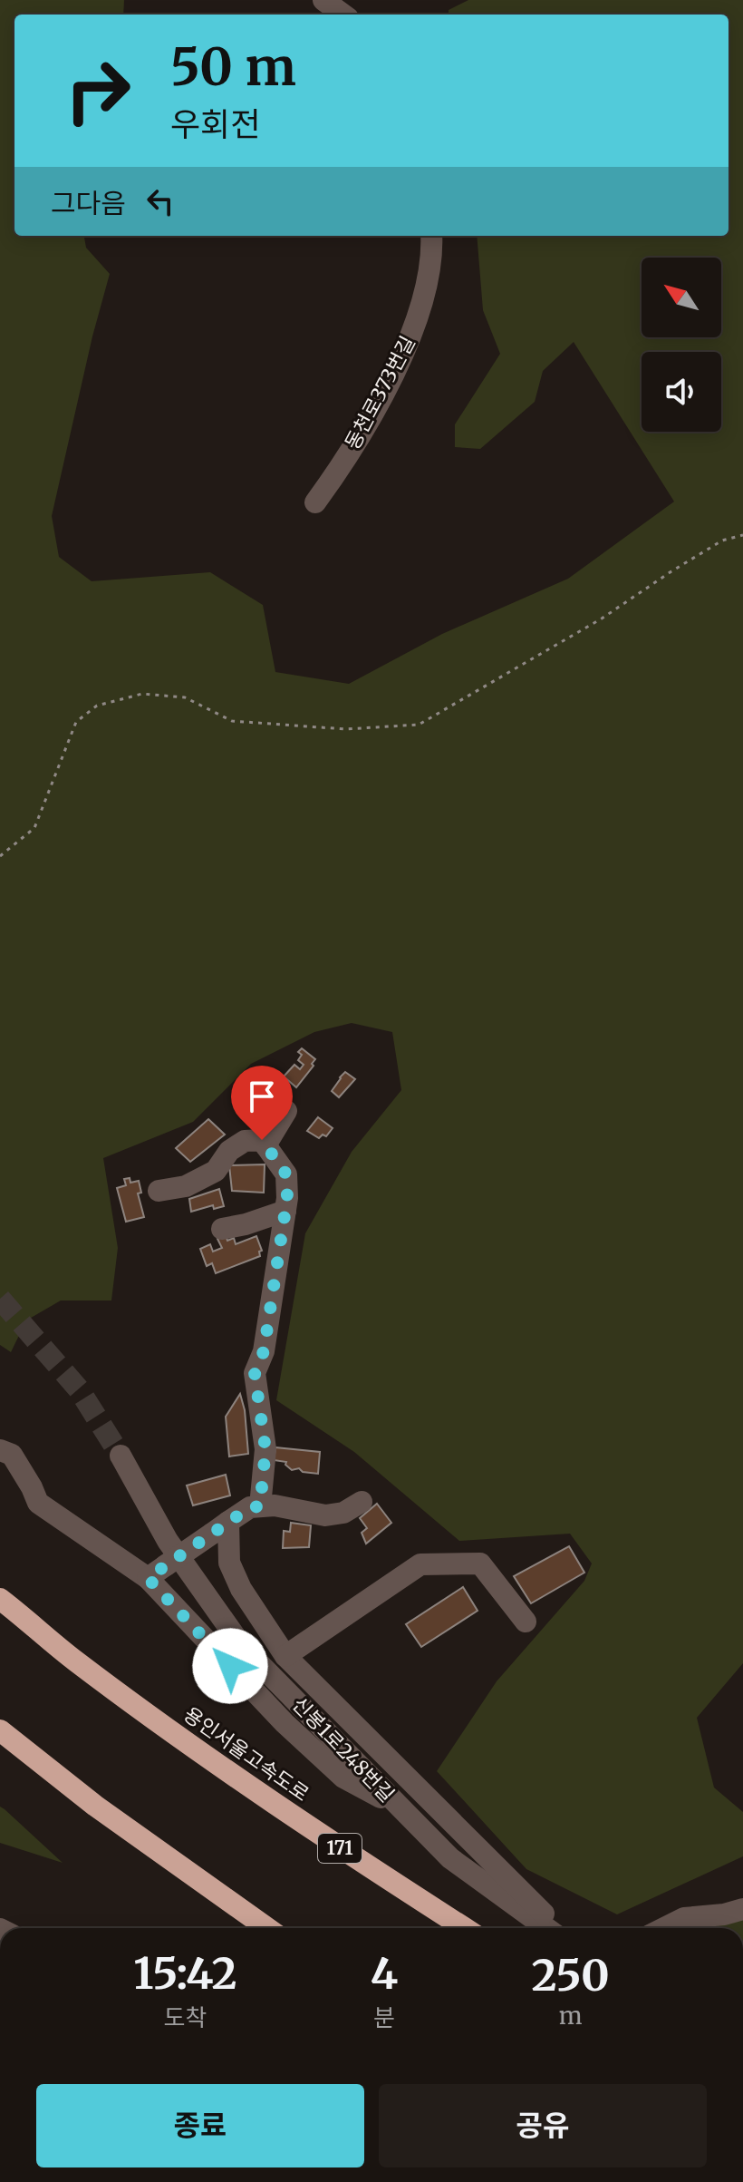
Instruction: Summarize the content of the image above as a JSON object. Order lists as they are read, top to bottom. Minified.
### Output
{"streets":{"highway":["용인서울고속도로","171"],"street":["동천로373번길","신봉1로248번길"]},"north":"top left","page":{"turn":["50 m","우회전"],"then":"그다음","eta":["15:42","도착","4","분","250","m"],"buttons":["종료","공유"]}}
